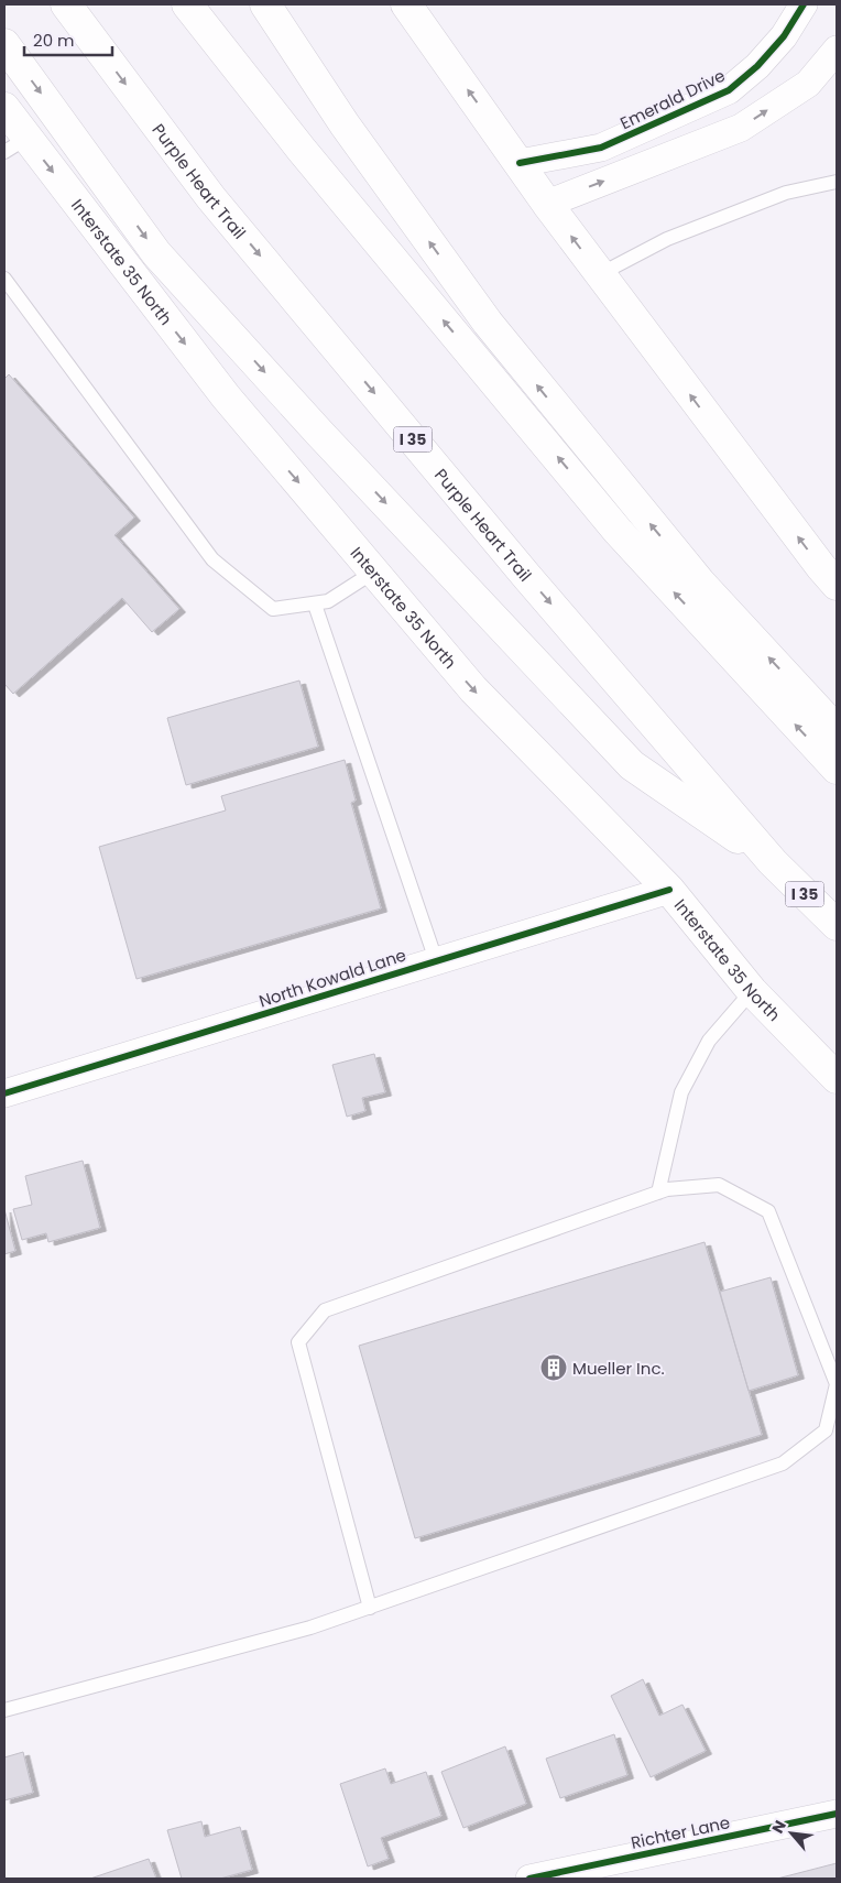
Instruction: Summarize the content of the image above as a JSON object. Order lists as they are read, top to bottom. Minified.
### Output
{"streets":{"main road":["Purple Heart Trail","Interstate 35 North","I 35"],"street":["Emerald Drive","North Kowald Lane","Richter Lane"]},"crossings":[["Interstate 35 North","North Kowald Lane"]],"places":{"building":["Mueller Inc."]},"scale_bar":"20 m","north":"top left"}
